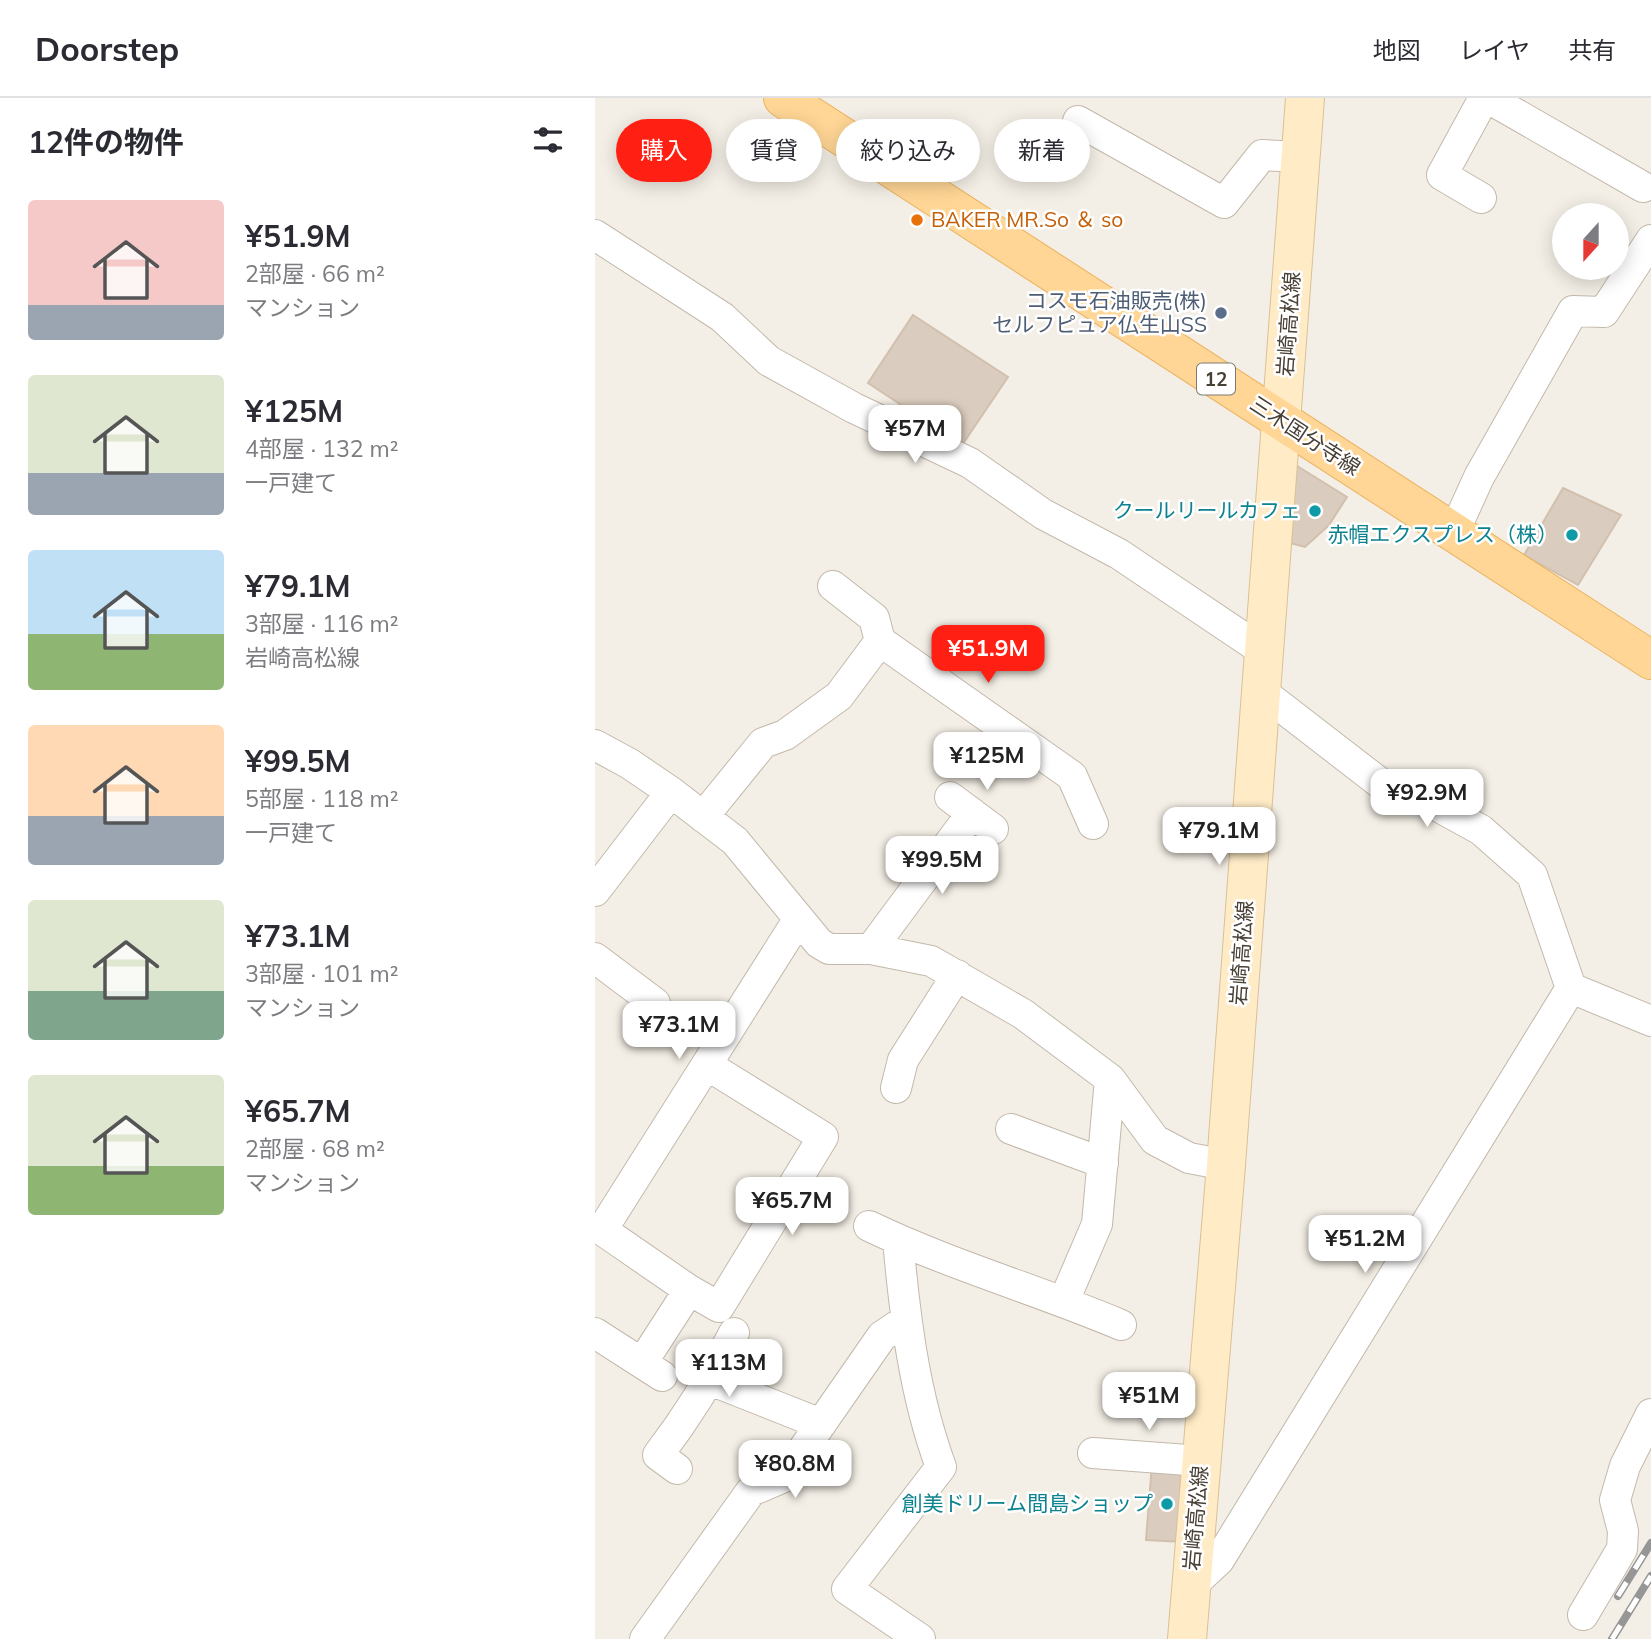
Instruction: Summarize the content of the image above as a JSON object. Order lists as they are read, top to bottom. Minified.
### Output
{"streets":{"main road":["岩崎高松線","12","三木国分寺線"]},"crossings":[["岩崎高松線","三木国分寺線"]],"places":["BAKER MR.So ＆ so","コスモ石油販売(株) セルフピュア仏生山SS","クールリールカフェ","赤帽エクスプレス（株）","創美ドリーム間島ショップ"],"north":"bottom","page":{"header":"Doorstep","nav":["地図","レイヤ","共有"],"heading":"12件の物件","chip":["購入","賃貸","絞り込み","新着"],"list":[{"name":"¥51.9M","note":"2部屋 · 66 m² · マンション"},{"name":"¥125M","note":"4部屋 · 132 m² · 一戸建て"},{"name":"¥79.1M","note":"3部屋 · 116 m² · 岩崎高松線"},{"name":"¥99.5M","note":"5部屋 · 118 m² · 一戸建て"},{"name":"¥73.1M","note":"3部屋 · 101 m² · マンション"},{"name":"¥65.7M","note":"2部屋 · 68 m² · マンション"}],"price":["¥57M","¥51.9M","¥125M","¥92.9M","¥79.1M","¥99.5M","¥73.1M","¥65.7M","¥51.2M","¥113M","¥51M","¥80.8M"]}}
